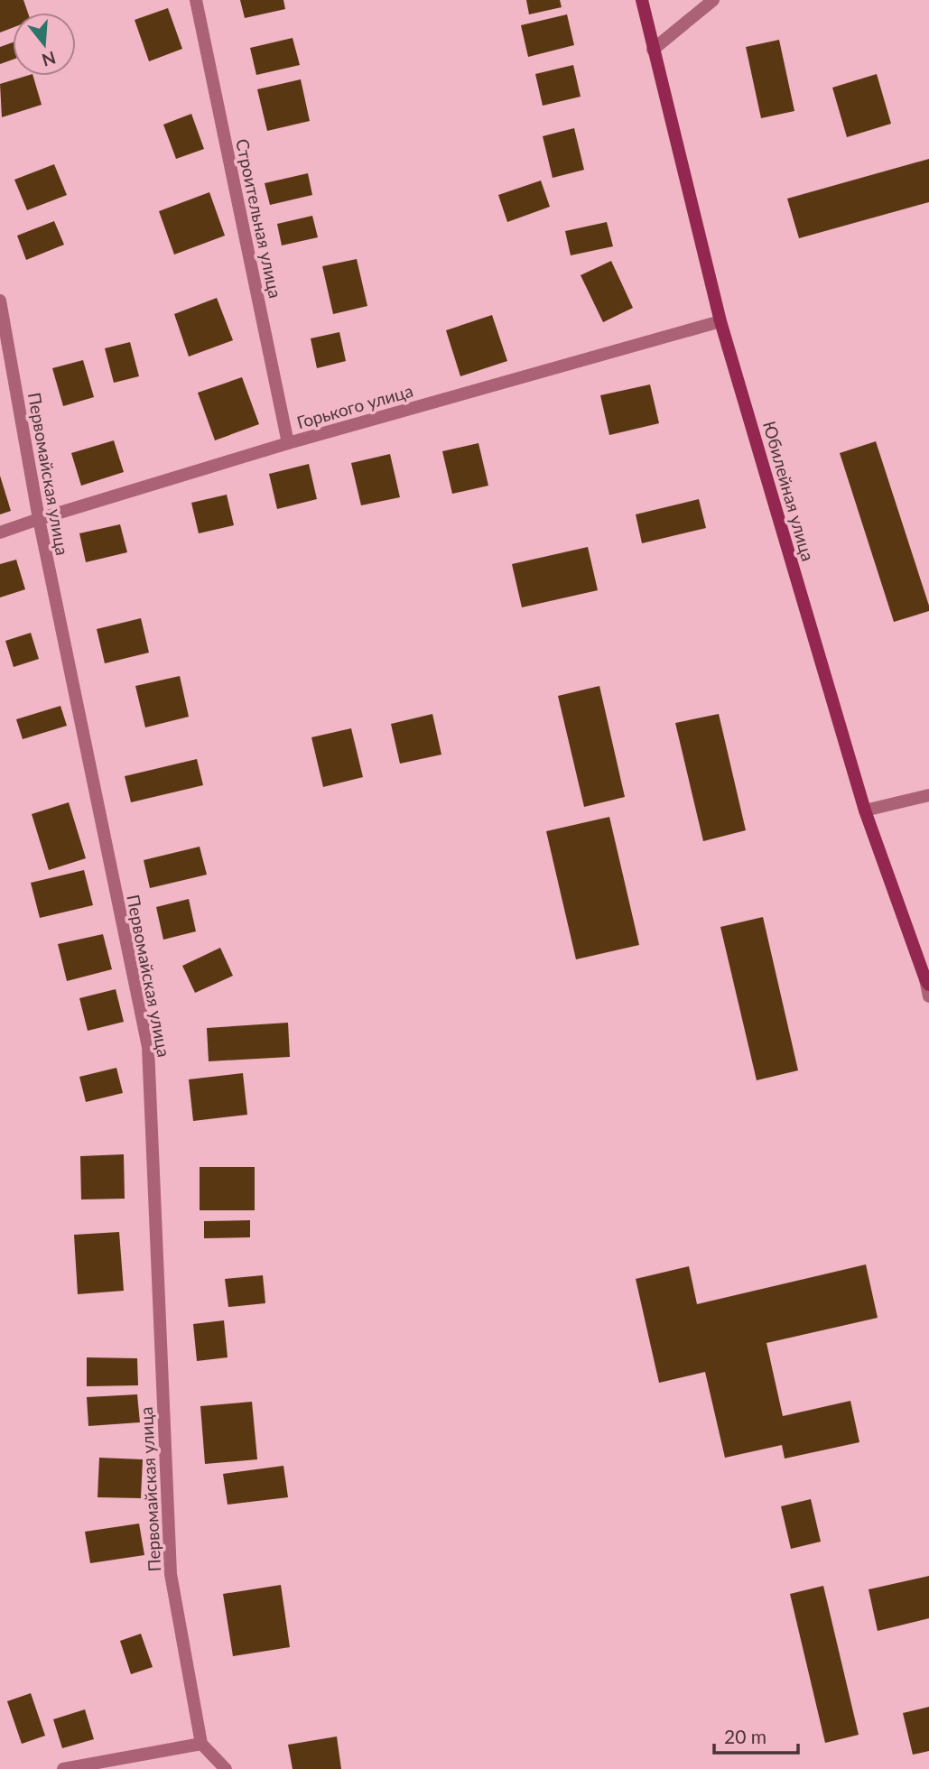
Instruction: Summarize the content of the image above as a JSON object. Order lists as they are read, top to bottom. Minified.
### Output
{"streets":{"main road":["Юбилейная улица"],"street":["Строительная улица","Горького улица","Первомайская улица"]},"crossings":[["Строительная улица","Горького улица"],["Горького улица","Первомайская улица"],["Горького улица","Юбилейная улица"]],"scale_bar":"20 m","north":"bottom"}
